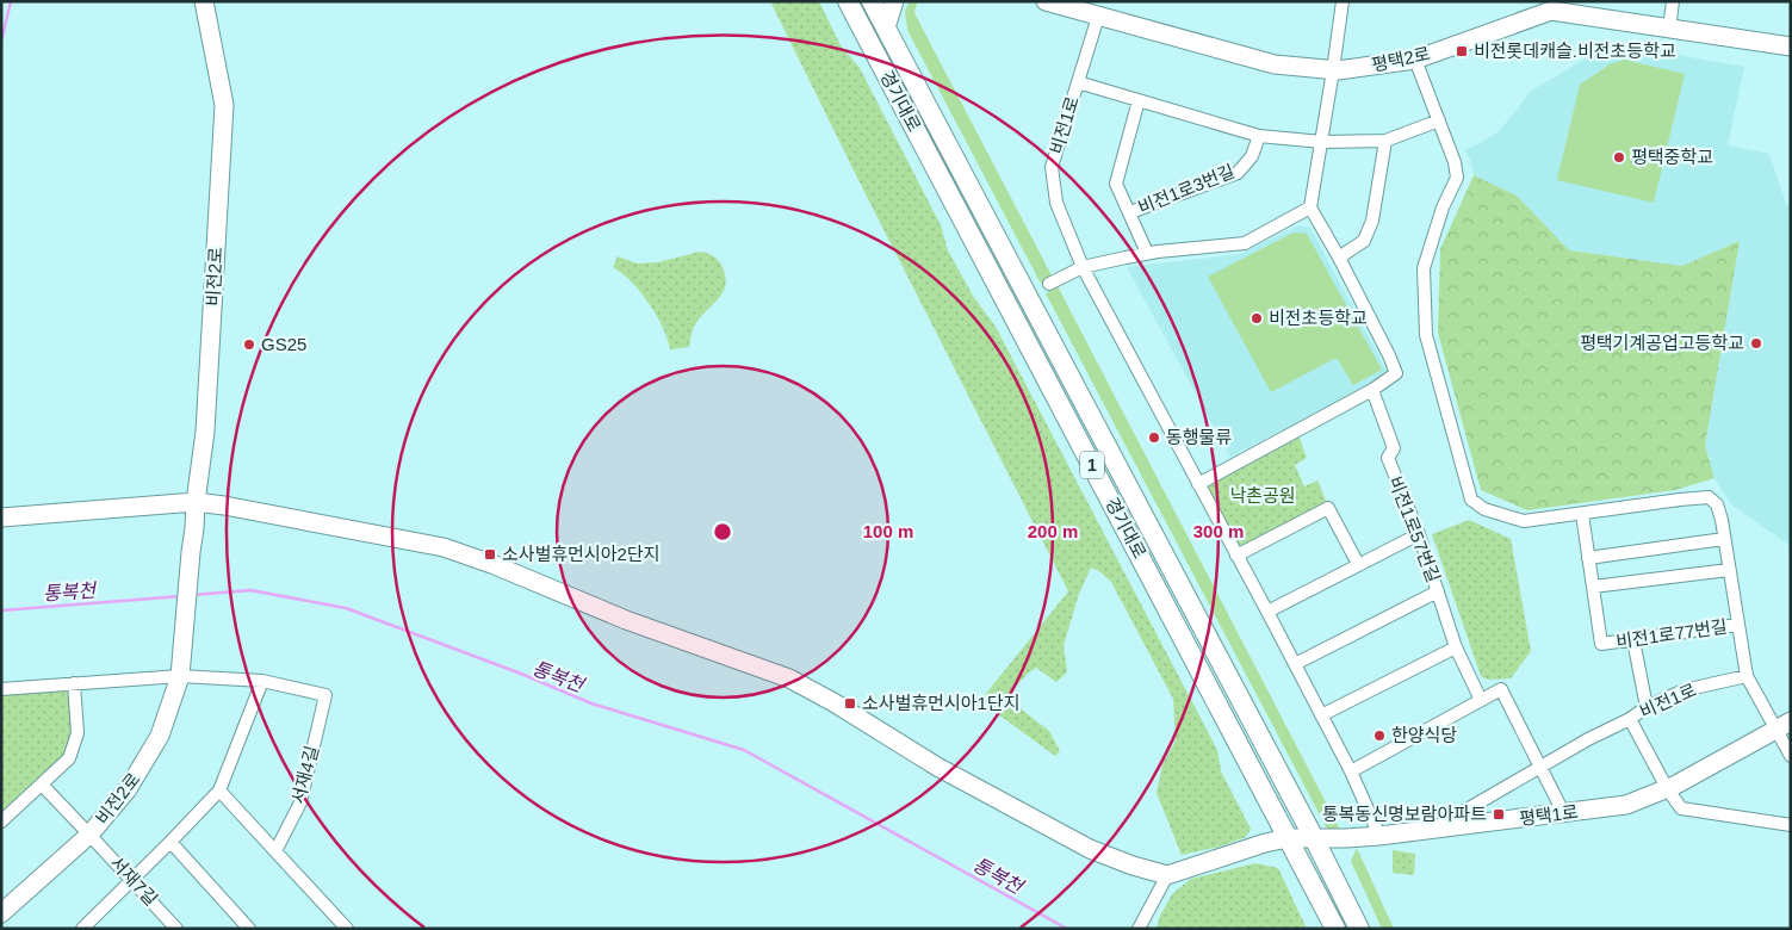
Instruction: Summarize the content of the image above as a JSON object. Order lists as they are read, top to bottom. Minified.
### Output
{"streets":{"main road":["경기대로","1"],"street":["평택2로","비전1로","비전1로3번길","비전2로","비전1로57번길","비전1로77번길","서재4길","평택1로","서재7길"]},"crossings":[["평택2로","비전1로"],["경기대로","평택1로"],["비전1로","비전1로77번길"],["비전1로","평택1로"],["비전2로","서재7길"]],"water":["통복천"],"parks":["낙촌공원"],"places":{"transit":["비전롯데캐슬.비전초등학교","소사벌휴먼시아2단지","소사벌휴먼시아1단지","통복동신명보람아파트"],"other":["평택중학교","비전초등학교","평택기계공업고등학교","GS25","동행물류","한양식당"]},"rings":["100 m","200 m","300 m"]}
